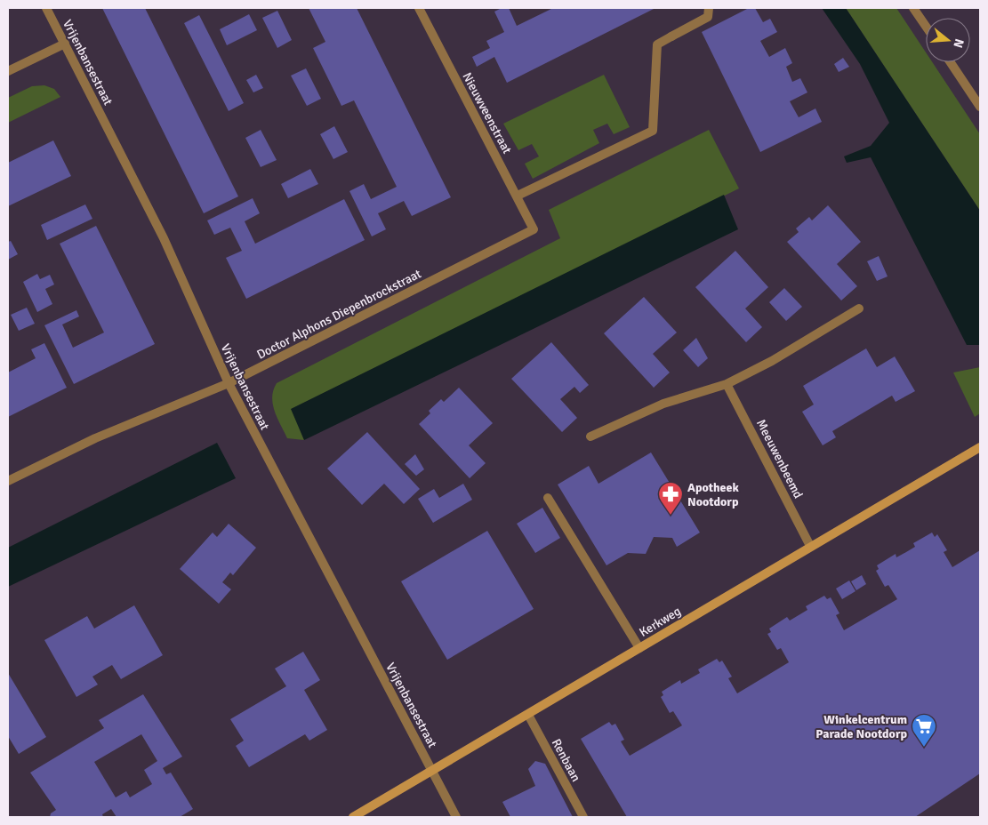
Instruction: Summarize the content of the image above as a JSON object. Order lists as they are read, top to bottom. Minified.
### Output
{"streets":{"street":["Vrijenbansestraat","Nieuwveenstraat","Doctor Alphons Diepenbrockstraat","Meeuwenbeemd","Kerkweg","Renbaan"]},"crossings":[["Vrijenbansestraat","Doctor Alphons Diepenbrockstraat"],["Vrijenbansestraat","Kerkweg"],["Nieuwveenstraat","Doctor Alphons Diepenbrockstraat"],["Meeuwenbeemd","Kerkweg"],["Kerkweg","Renbaan"]],"places":{"pharmacy":["Apotheek Nootdorp"],"supermarket":["Winkelcentrum Parade Nootdorp"]},"north":"right"}
